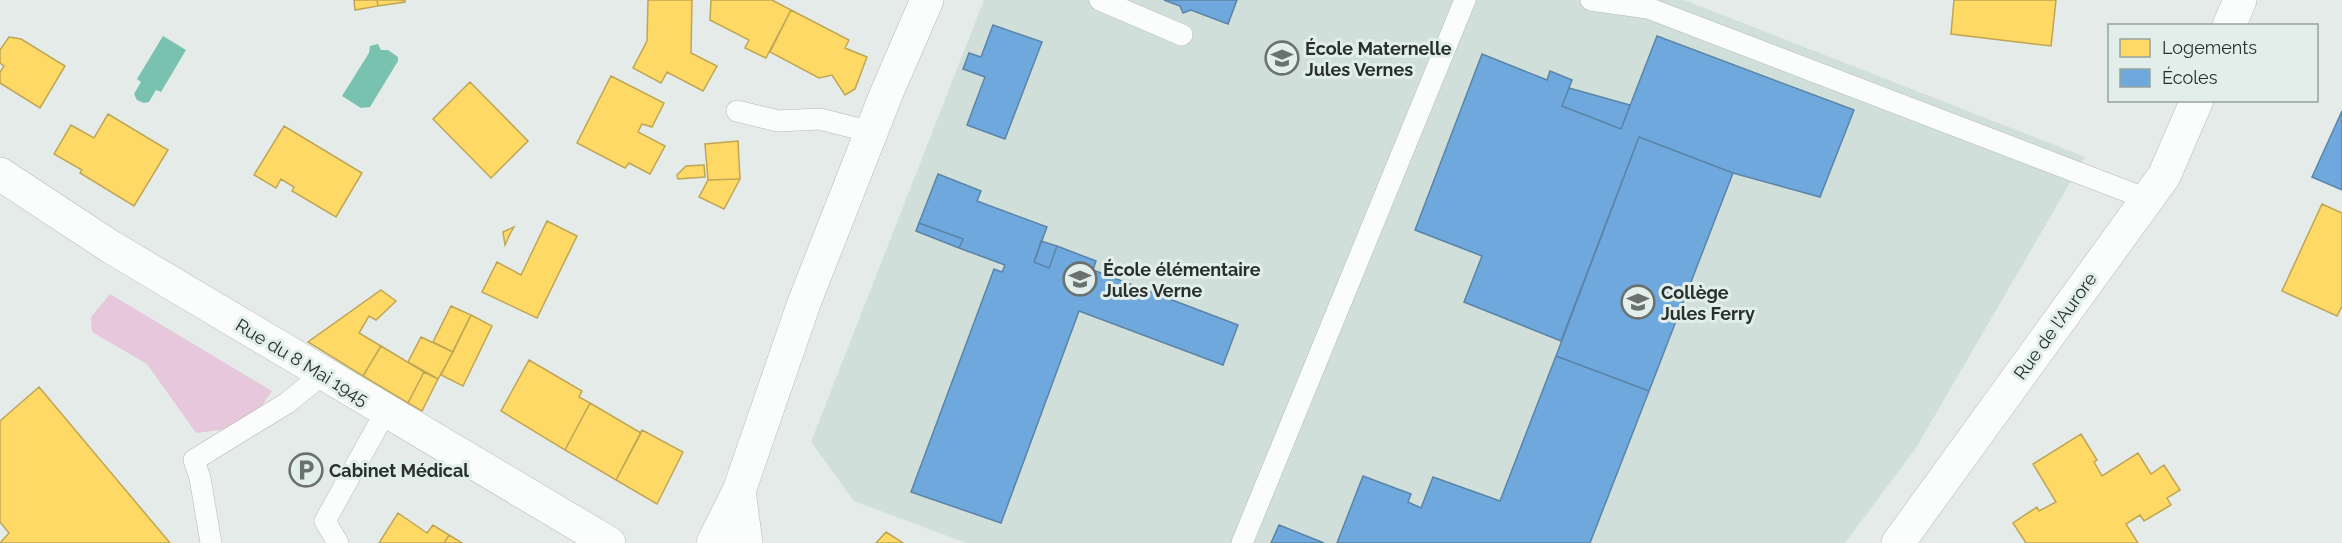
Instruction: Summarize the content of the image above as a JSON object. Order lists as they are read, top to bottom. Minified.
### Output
{"streets":{"street":["Rue de l'Aurore","Rue du 8 Mai 1945"]},"places":{"school or university":["École Maternelle Jules Vernes","École élémentaire Jules Verne","Collège Jules Ferry"],"parking":["Cabinet Médical"]},"legend":["Logements","Écoles"]}
